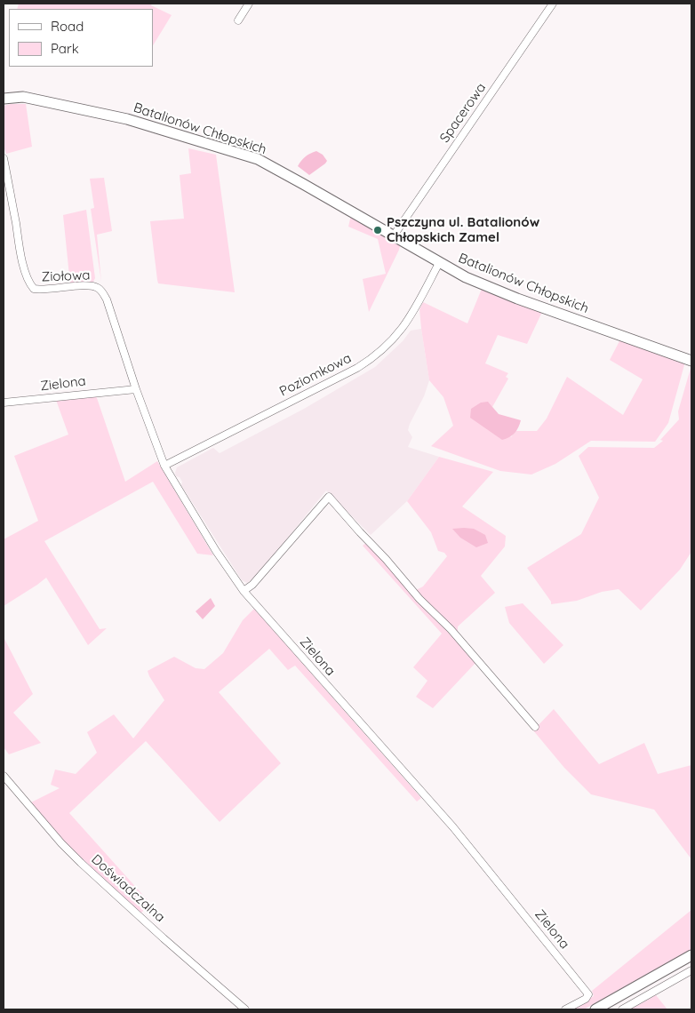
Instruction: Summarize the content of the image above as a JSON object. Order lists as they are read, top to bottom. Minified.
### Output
{"streets":{"street":["Spacerowa","Batalionów Chłopskich","Ziołowa","Poziomkowa","Zielona","Doświadczalna"]},"crossings":[["Spacerowa","Batalionów Chłopskich"],["Batalionów Chłopskich","Poziomkowa"],["Ziołowa","Zielona"],["Poziomkowa","Zielona"]],"places":["Pszczyna ul. Batalionów Chłopskich Zamel"],"legend":["Road","Park"]}
